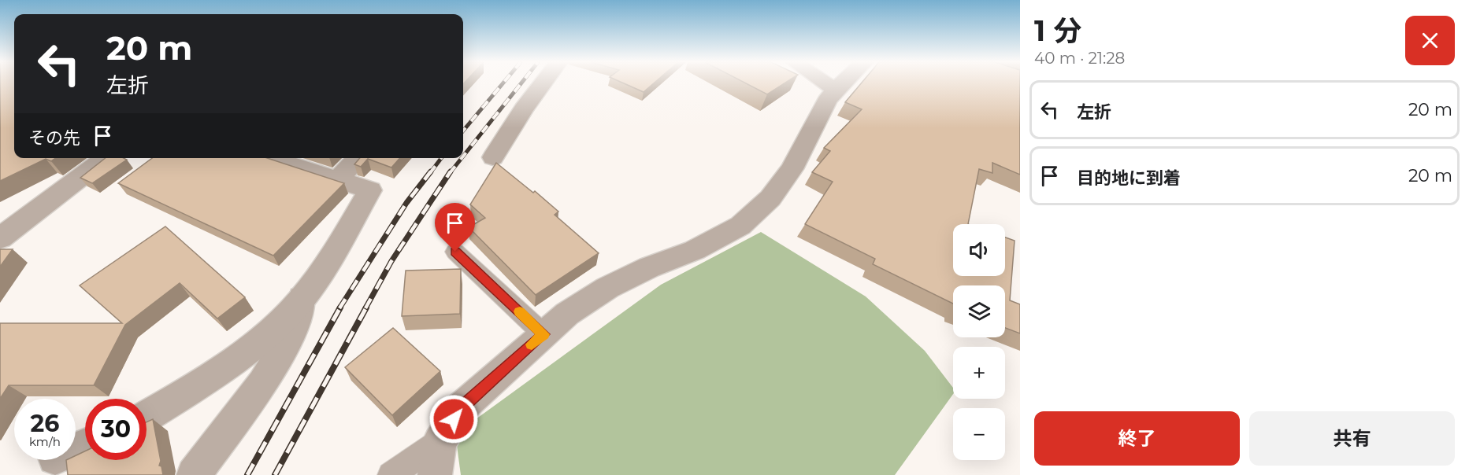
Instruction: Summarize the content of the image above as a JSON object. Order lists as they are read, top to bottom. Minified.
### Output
{"page":{"heading":["1 分","40 m · 21:28"],"turn":["20 m","左折"],"list":[{"name":"左折","value":"20 m"},{"name":"目的地に到着","value":"20 m"}],"then":"その先","map_buttons":["+","−"],"speed":"26 km/h","limit":"30","buttons":["終了","共有"]}}
